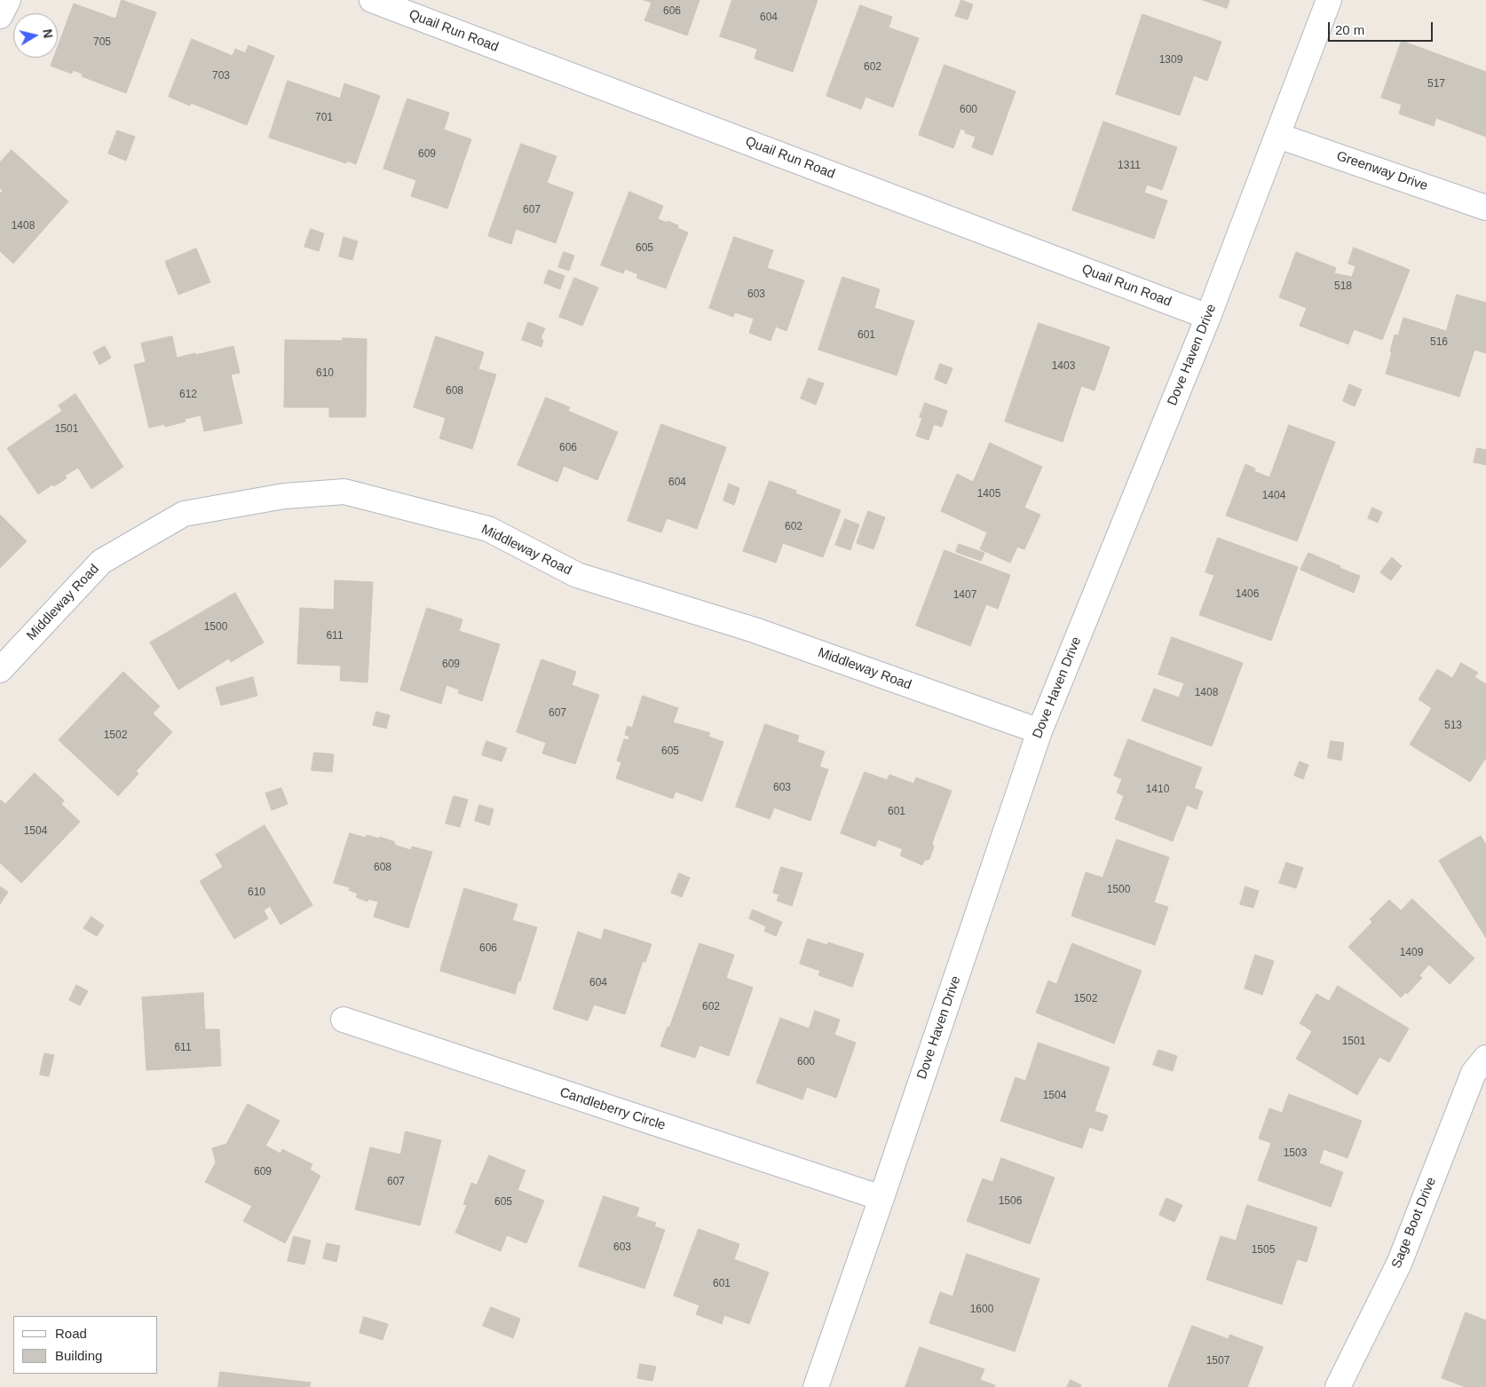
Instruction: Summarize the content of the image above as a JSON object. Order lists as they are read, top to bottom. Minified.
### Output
{"streets":{"street":["Quail Run Road","Greenway Drive","Dove Haven Drive","Middleway Road","Candleberry Circle","Sage Boot Drive"]},"crossings":[["Quail Run Road","Dove Haven Drive"],["Greenway Drive","Dove Haven Drive"],["Dove Haven Drive","Middleway Road"],["Dove Haven Drive","Candleberry Circle"]],"house_numbers":["606","604","705","1309","602","703","517","600","701","609","1311","607","1408","605","518","603","601","516","1403","610","608","612","1501","606","604","1405","1404","602","1406","1407","1500","611","609","1408","607","513","1502","605","603","1410","601","1504","608","1500","610","606","1409","604","1502","602","1501","611","600","1504","1503","609","607","1506","605","603","1505","601","1600","1507"],"legend":["Road","Building"],"scale_bar":"20 m","north":"right"}
